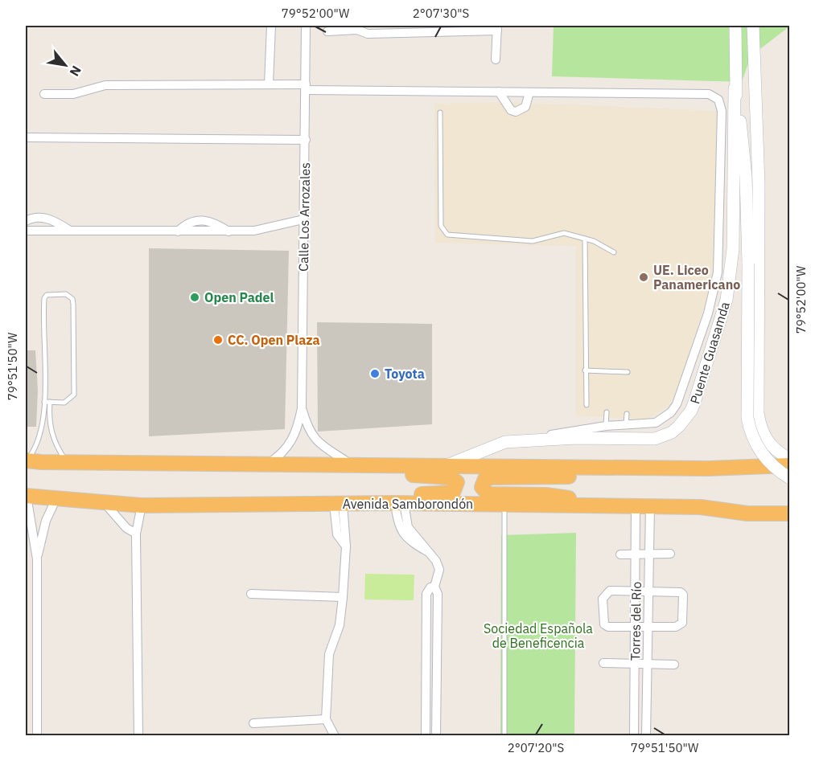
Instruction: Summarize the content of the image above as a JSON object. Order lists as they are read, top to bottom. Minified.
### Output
{"streets":{"highway":["Avenida Samborondón"],"main road":["Puente Guasamda"],"street":["Calle Los Arrozales","Torres del Río"]},"crossings":[["Avenida Samborondón","Torres del Río"]],"parks":["Sociedad Española de Beneficencia"],"places":["UE. Liceo Panamericano","Open Padel","CC. Open Plaza","Toyota"],"north":"bottom right","coordinates":["79°52'00\"W","2°07'30\"S","79°51'50\"W","2°07'20\"S"]}
